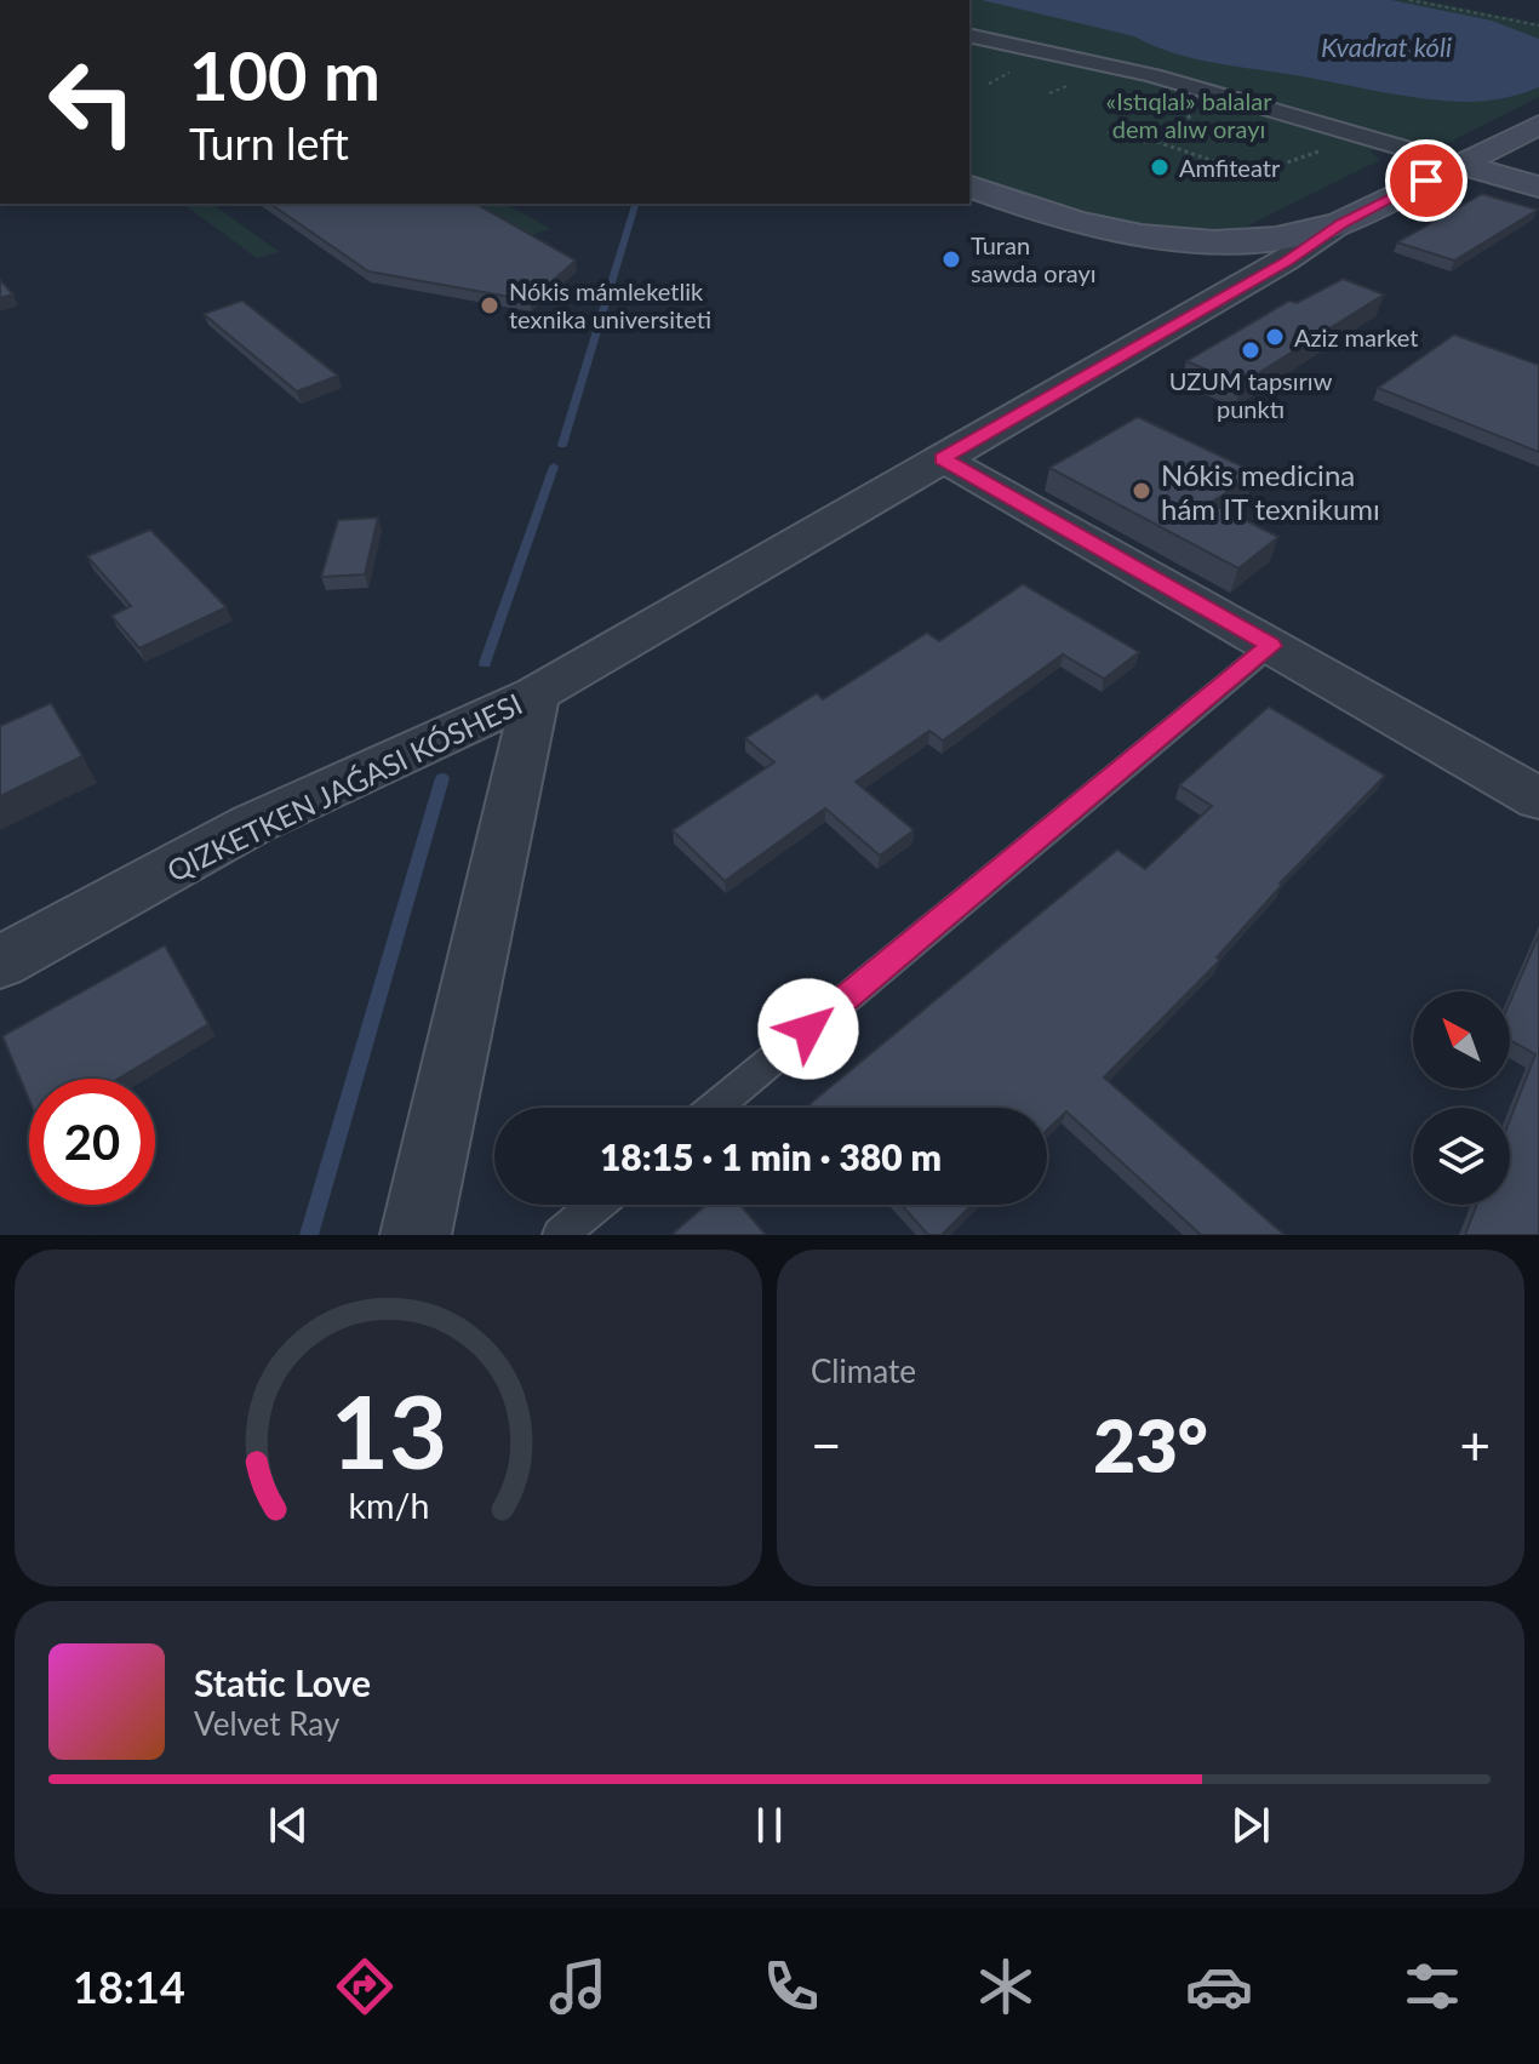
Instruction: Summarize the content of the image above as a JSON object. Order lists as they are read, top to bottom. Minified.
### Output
{"water":["Kvadrat kóli"],"parks":["«Istıqlal» balalar dem alıw orayı"],"places":["Amfiteatr","Turan sawda orayı","Nókis mámleketlik texnika universiteti","Aziz market","UZUM tapsırıw punktı","Nókis medicina hám IT texnikumı"],"north":"top left","page":{"turn":["100 m","Turn left"],"limit":"20","trip":"18:15 · 1 min · 380 m","tile":"Climate","heat":["−","23°","+"],"song":["Static Love","Velvet Ray"],"tabs":"18:14","gauge":["13","km/h"]}}
